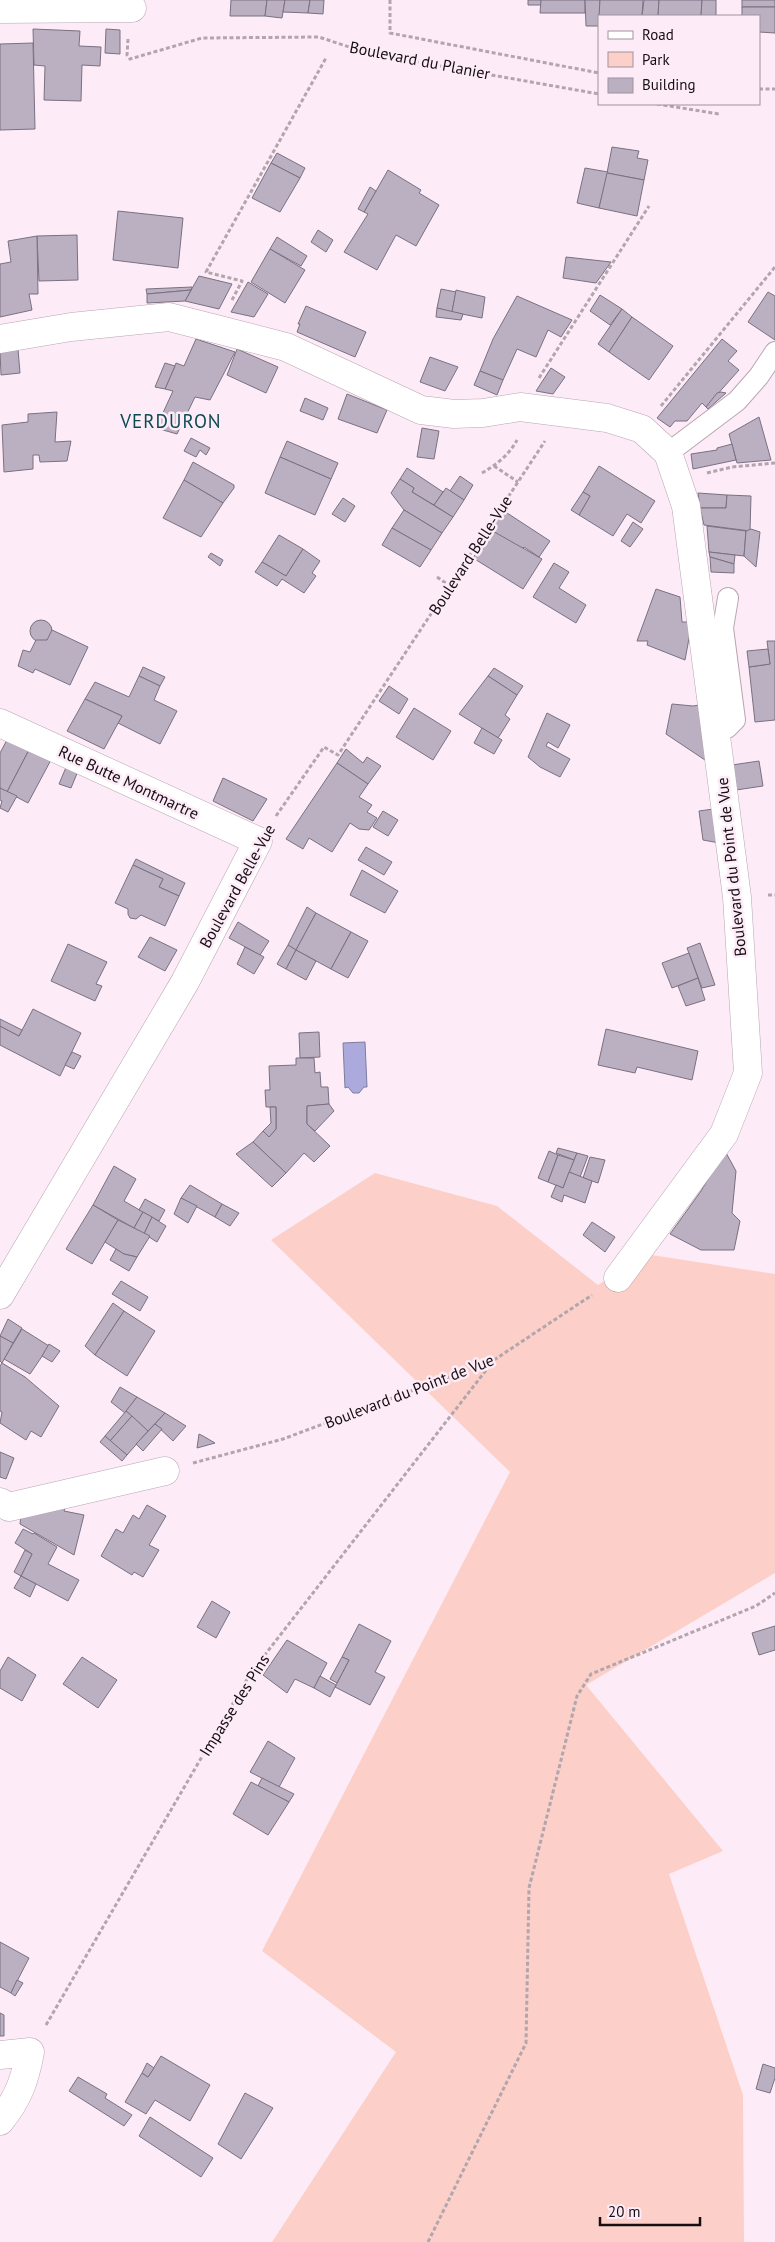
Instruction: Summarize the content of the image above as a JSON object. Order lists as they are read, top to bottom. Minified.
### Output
{"streets":{"street":["Boulevard Belle-Vue","Rue Butte Montmartre","Boulevard du Point de Vue"],"path":["Boulevard du Planier","Impasse des Pins"]},"crossings":[["Boulevard Belle-Vue","Rue Butte Montmartre"],["Boulevard Belle-Vue","Boulevard du Point de Vue"],["Boulevard du Point de Vue","Impasse des Pins"]],"districts":["VERDURON"],"legend":["Road","Park","Building"],"scale_bar":"20 m"}
